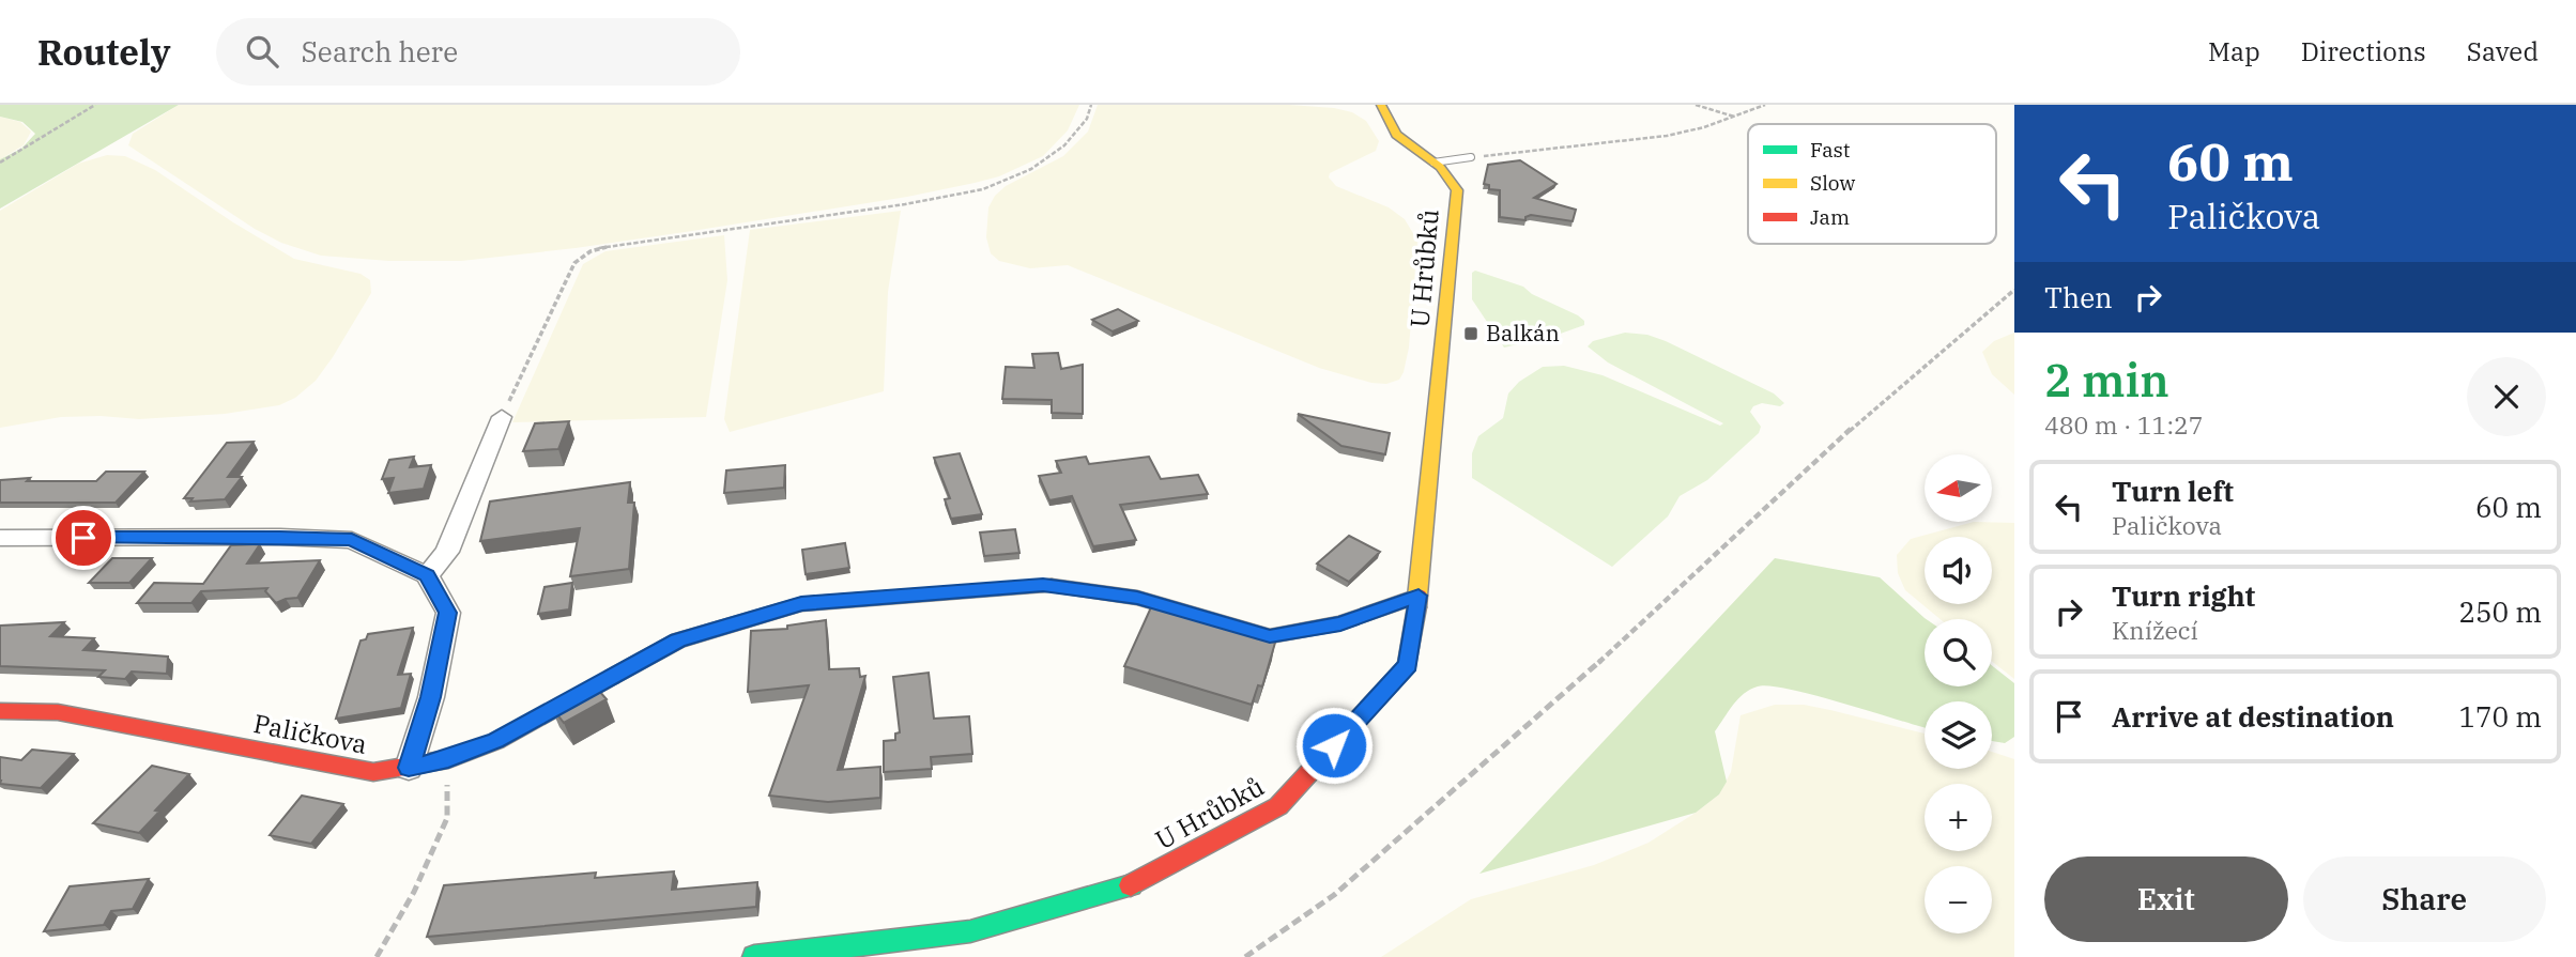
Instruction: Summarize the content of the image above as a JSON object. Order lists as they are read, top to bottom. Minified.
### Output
{"streets":{"street":["U Hrůbků","Paličkova"]},"crossings":[["U Hrůbků","Paličkova"]],"places":{"transit":["Balkán"]},"legend":["Fast","Slow","Jam"],"north":"left","page":{"header":"Routely","search":"Search here","nav":["Map","Directions","Saved"],"turn":["60 m","Paličkova"],"then":"Then","heading":["2 min","480 m · 11:27"],"map_buttons":["+","−"],"list":[{"name":"Turn left","note":"Paličkova","value":"60 m"},{"name":"Turn right","note":"Knížecí","value":"250 m"},{"name":"Arrive at destination","value":"170 m"}],"buttons":["Exit","Share"]}}
